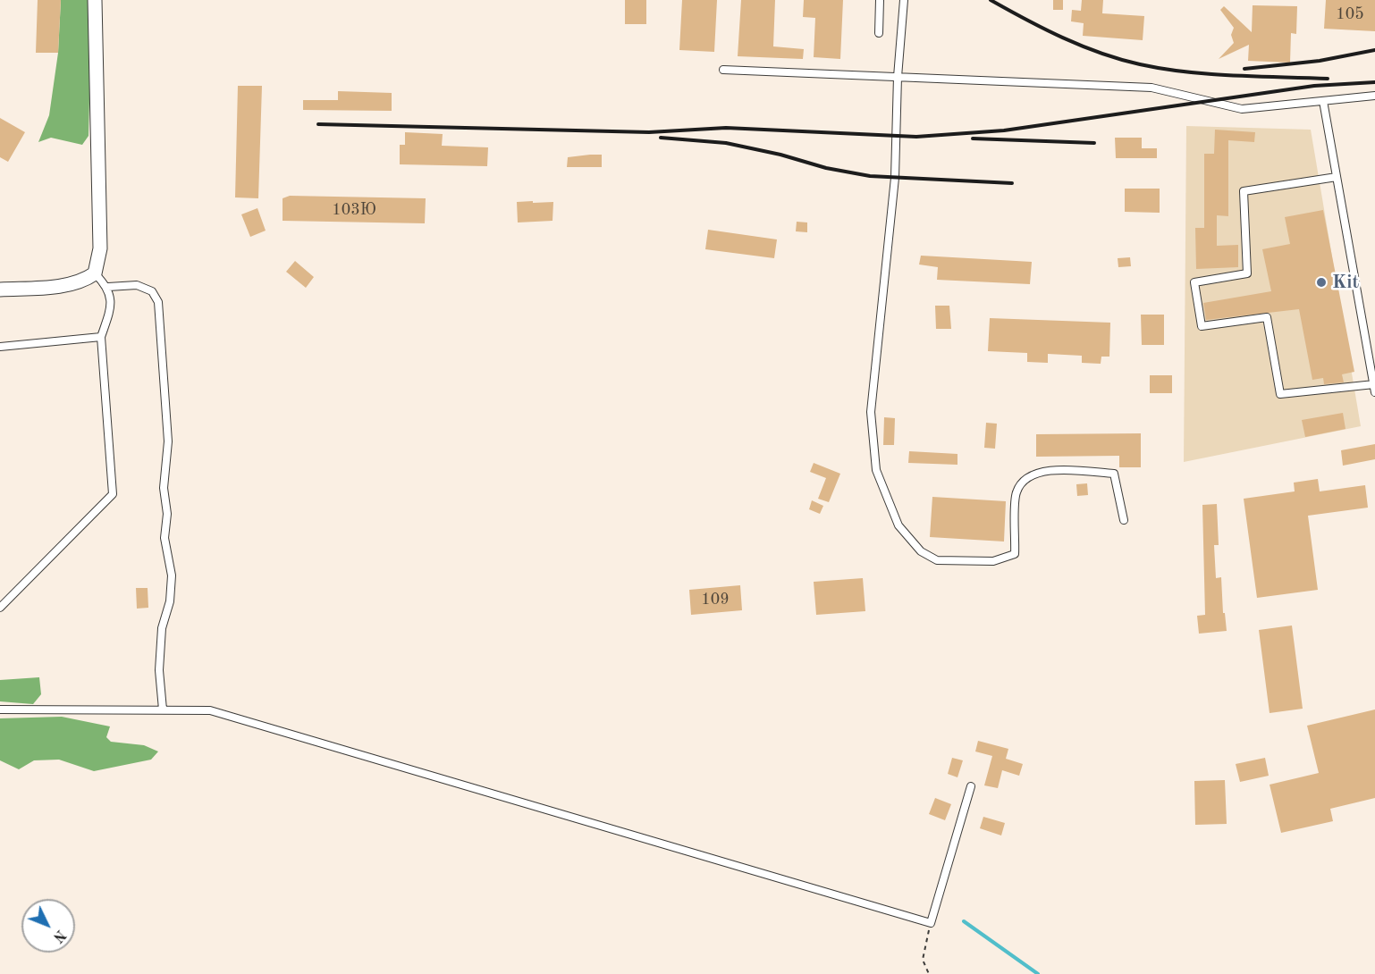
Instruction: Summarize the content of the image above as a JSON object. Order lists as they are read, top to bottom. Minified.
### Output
{"places":["Kit"],"house_numbers":["105","103Ю","109"],"north":"bottom right"}
